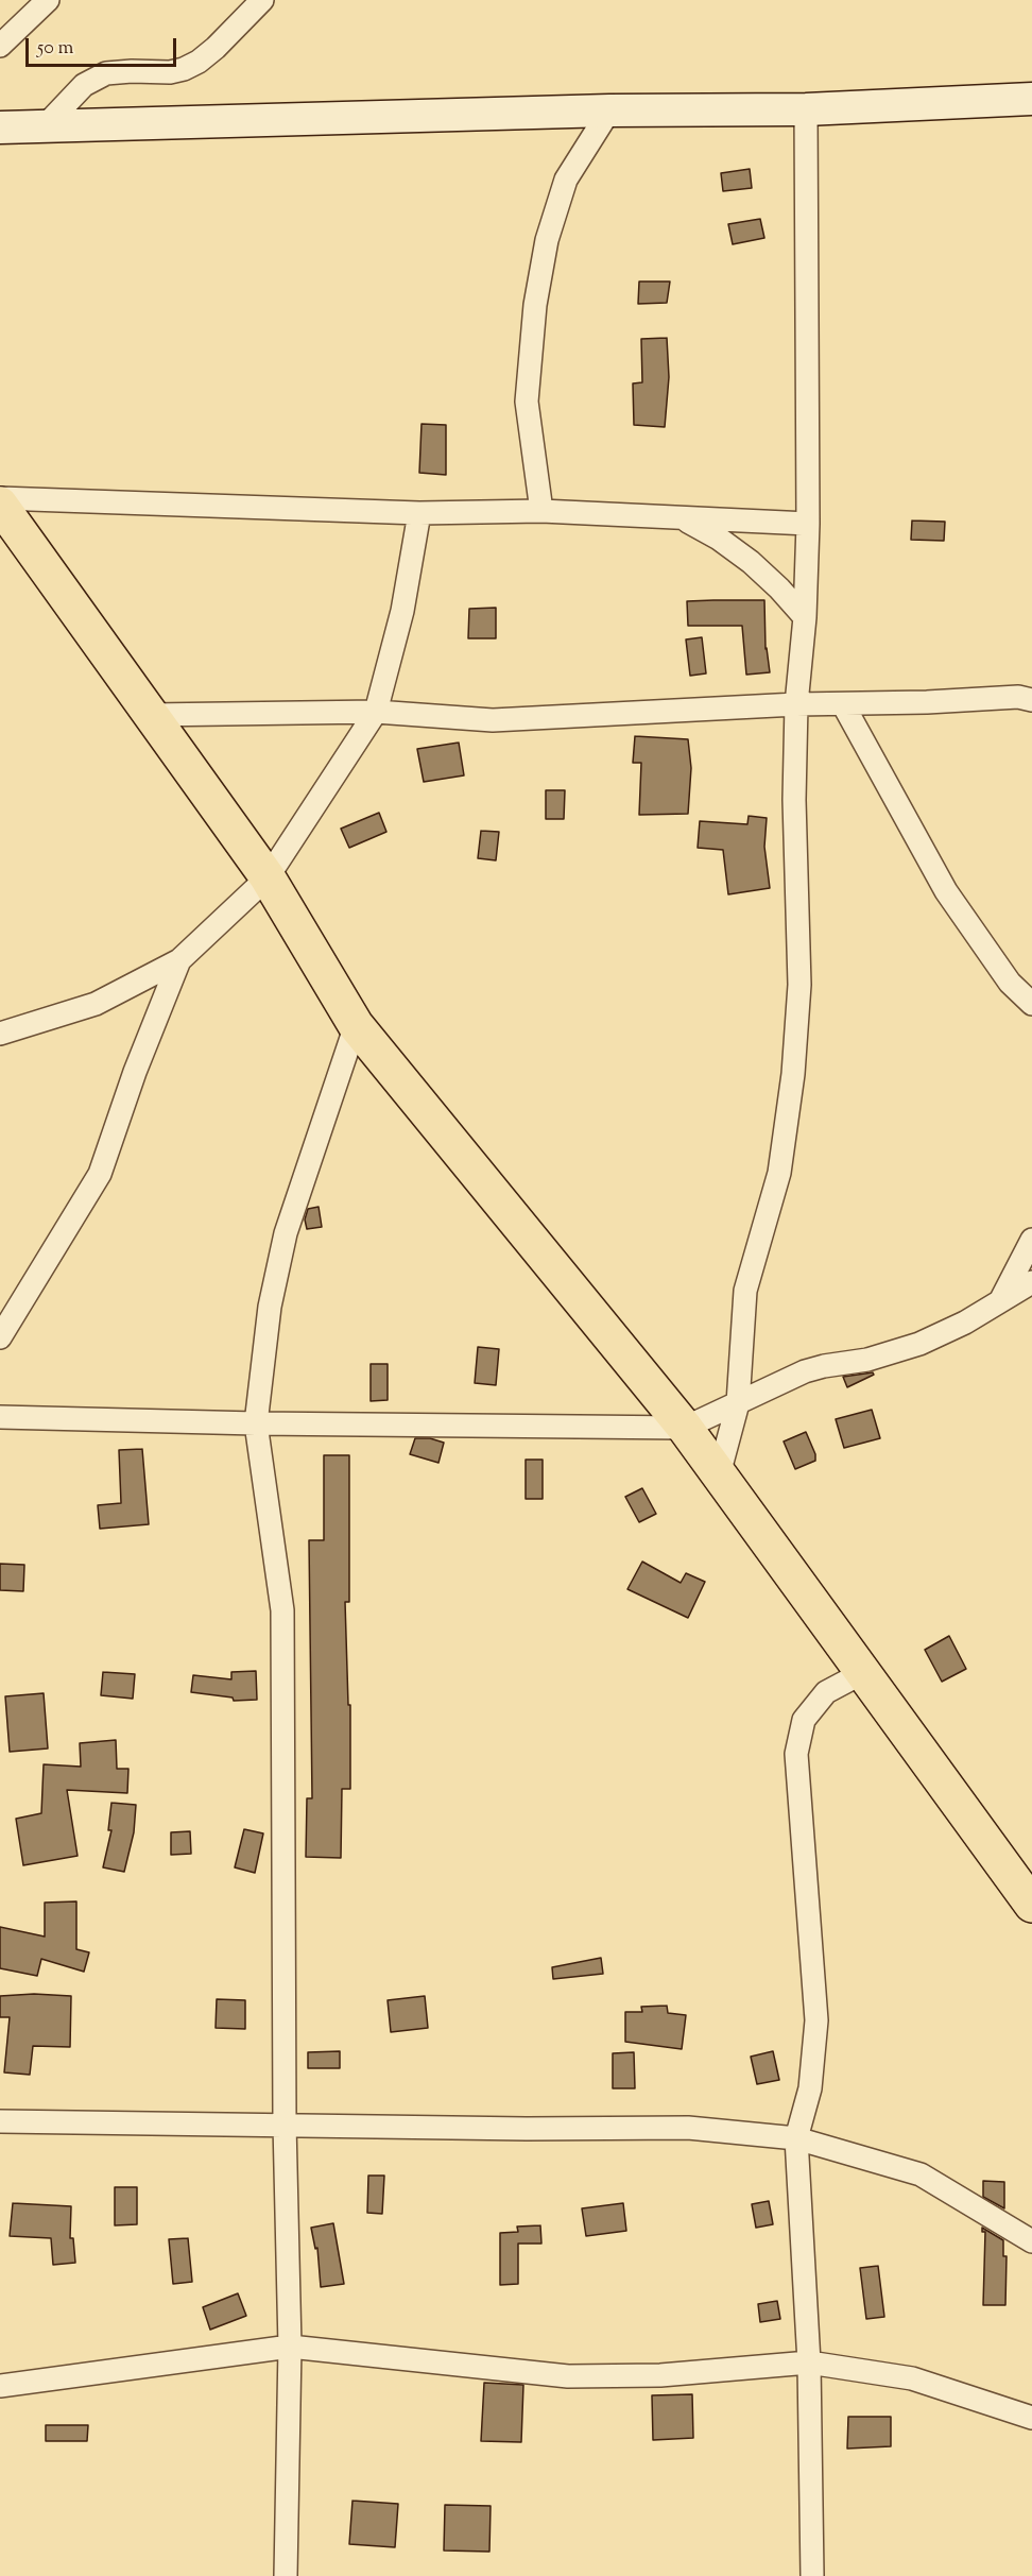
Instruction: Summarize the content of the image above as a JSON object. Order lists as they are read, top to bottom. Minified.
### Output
{"scale_bar":"50 m"}
